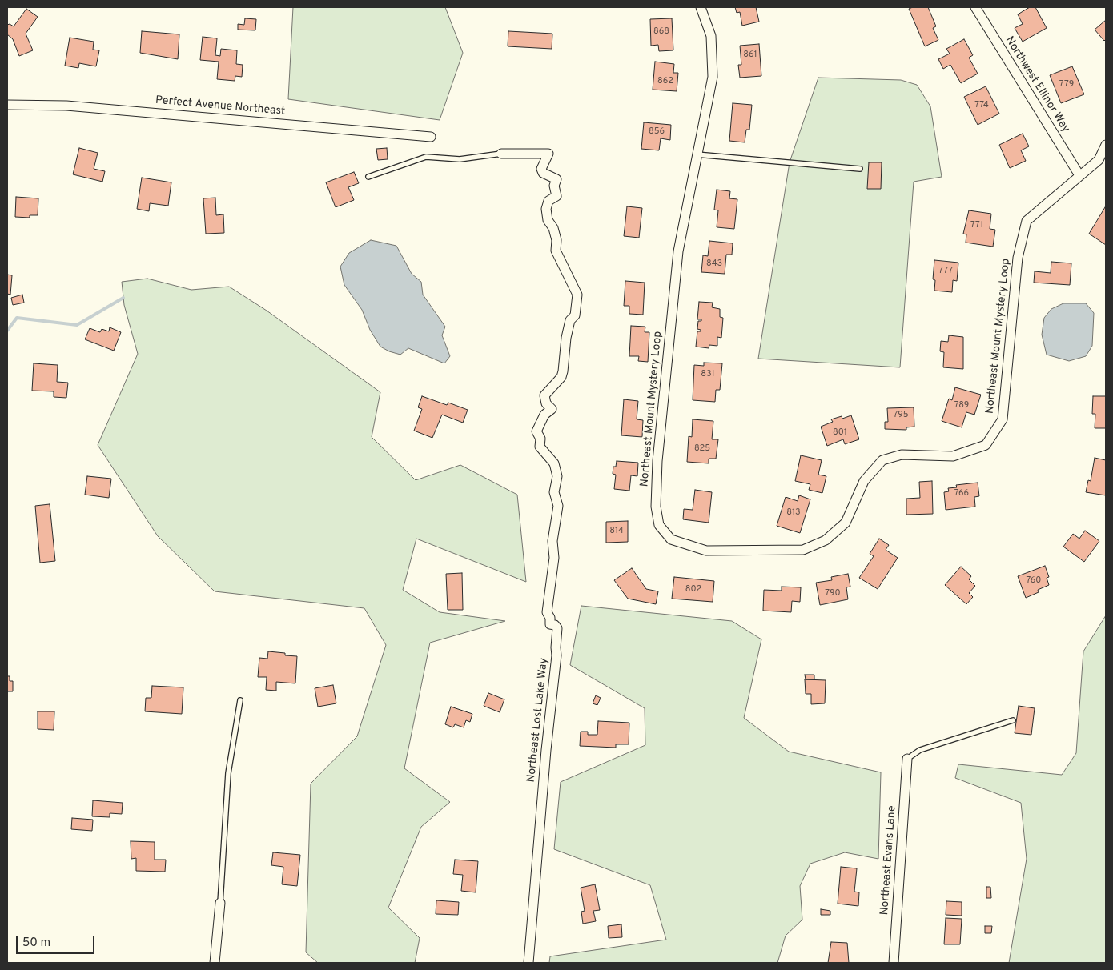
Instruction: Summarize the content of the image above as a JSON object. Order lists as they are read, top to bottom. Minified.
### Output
{"streets":{"street":["Northwest Ellinor Way","Perfect Avenue Northeast","Northeast Mount Mystery Loop","Northeast Lost Lake Way","Northeast Evans Lane"]},"crossings":[["Northwest Ellinor Way","Northeast Mount Mystery Loop"]],"house_numbers":["868","861","862","779","774","856","771","843","777","831","789","795","801","825","766","813","814","760","802","790"],"scale_bar":"50 m"}
